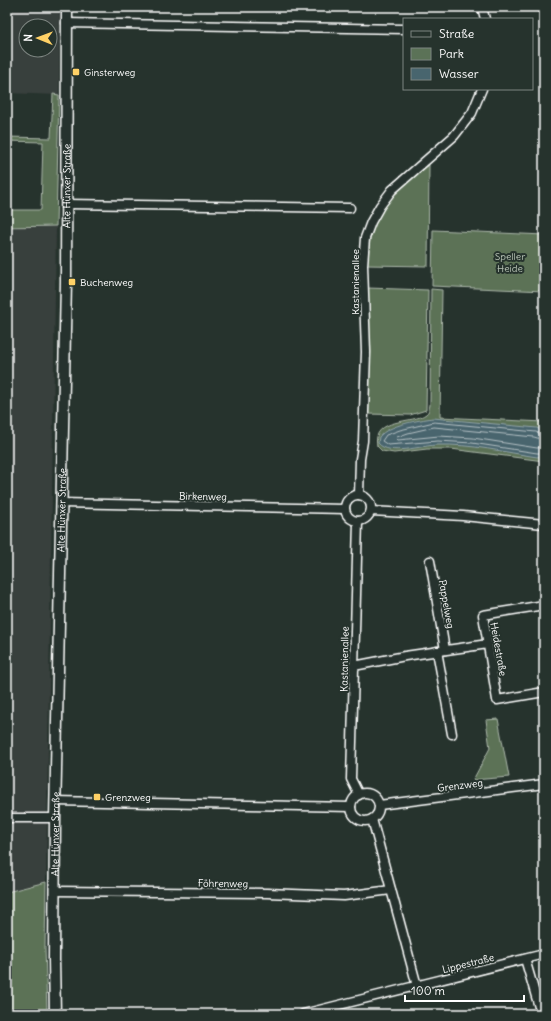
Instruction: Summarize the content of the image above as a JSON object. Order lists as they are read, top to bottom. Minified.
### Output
{"streets":{"street":["Alte Hünxer Straße","Kastanienallee","Birkenweg","Pappelweg","Heidestraße","Grenzweg","Föhrenweg","Lippestraße"]},"crossings":[["Alte Hünxer Straße","Birkenweg"],["Alte Hünxer Straße","Föhrenweg"],["Kastanienallee","Birkenweg"],["Kastanienallee","Grenzweg"]],"parks":["Speller Heide"],"places":{"transit":["Ginsterweg","Buchenweg","Grenzweg"]},"legend":["Straße","Park","Wasser"],"scale_bar":"100 m","north":"left"}
